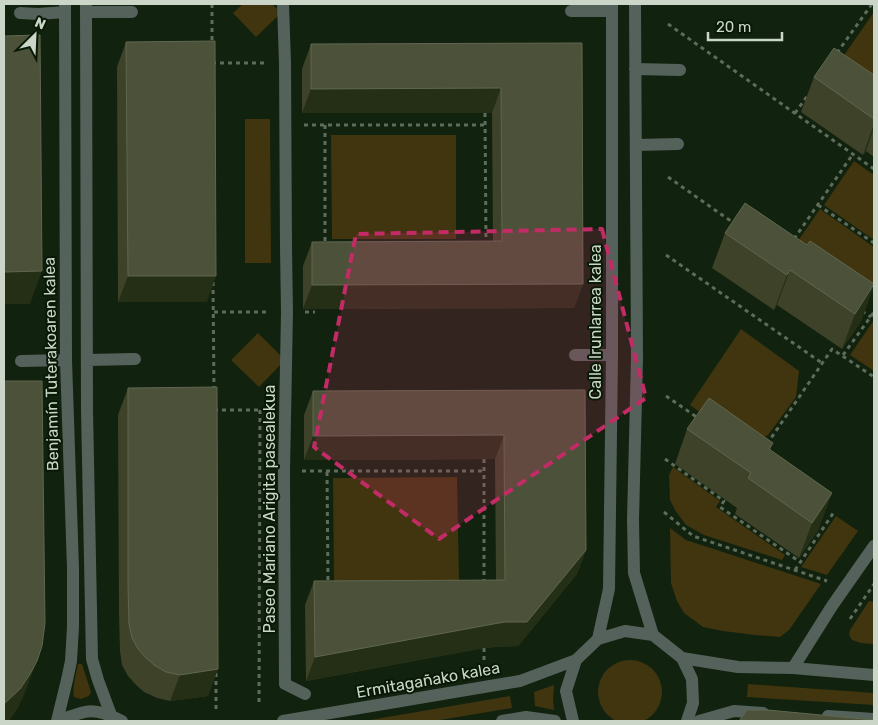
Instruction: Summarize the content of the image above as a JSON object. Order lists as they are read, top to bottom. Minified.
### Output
{"streets":{"street":["Calle Irunlarrea kalea","Benjamín Tuterakoaren kalea","Paseo Mariano Arigita pasealekua","Ermitagañako kalea"]},"scale_bar":"20 m","north":"top right"}
